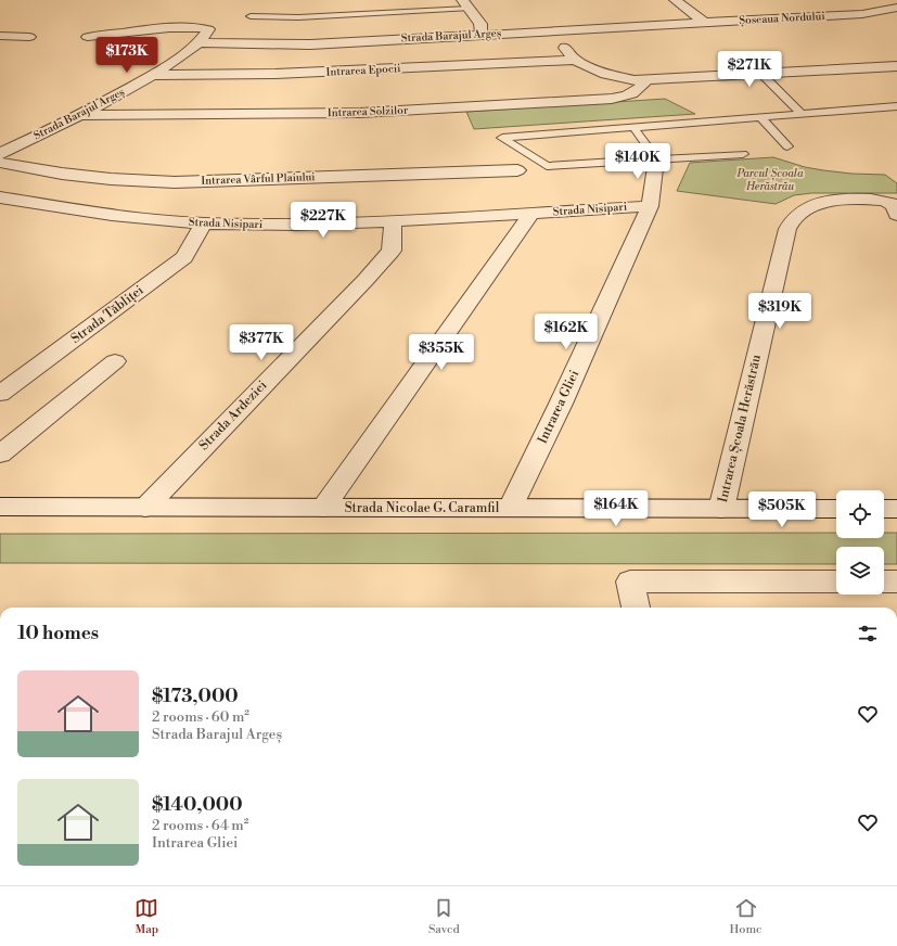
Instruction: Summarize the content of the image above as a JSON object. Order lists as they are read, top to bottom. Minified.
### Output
{"streets":{"street":["Șoseaua Nordului","Strada Barajul Argeș","Intrarea Epocii","Intrarea Solzilor","Intrarea Vârful Plaiului","Strada Nisipari","Strada Tăbliței","Intrarea Gliei","Strada Ardeziei","Intrarea Școala Herăstrău","Strada Nicolae G. Caramfil"]},"crossings":[["Șoseaua Nordului","Strada Barajul Argeș"],["Strada Barajul Argeș","Intrarea Epocii"],["Strada Barajul Argeș","Intrarea Solzilor"],["Strada Nisipari","Strada Tăbliței"],["Strada Nisipari","Intrarea Gliei"],["Strada Nisipari","Strada Ardeziei"],["Intrarea Gliei","Strada Nicolae G. Caramfil"],["Strada Ardeziei","Strada Nicolae G. Caramfil"],["Intrarea Școala Herăstrău","Strada Nicolae G. Caramfil"]],"parks":["Parcul Școala Herăstrău"],"page":{"price":["$173K","$271K","$140K","$227K","$319K","$162K","$377K","$355K","$164K","$505K"],"heading":"10 homes","list":[{"name":"$173,000","note":"2 rooms · 60 m² · Strada Barajul Argeș"},{"name":"$140,000","note":"2 rooms · 64 m² · Intrarea Gliei"}],"tabs":["Map","Saved","Home"]}}
